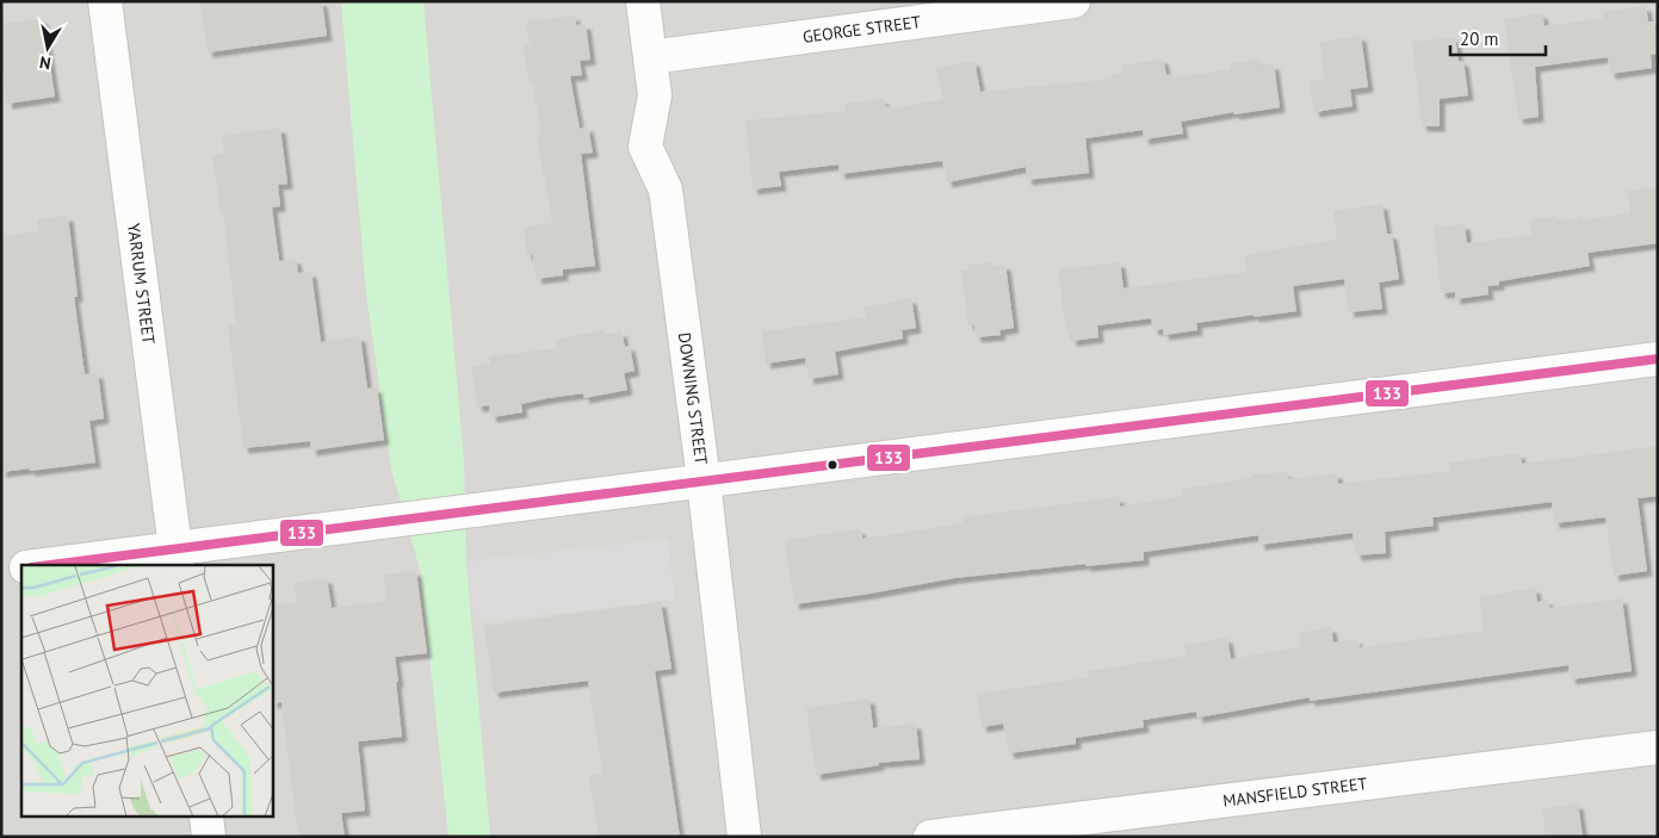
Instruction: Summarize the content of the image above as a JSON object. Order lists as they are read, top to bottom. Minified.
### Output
{"streets":{"street":["GEORGE STREET","YARRUM STREET","DOWNING STREET","MANSFIELD STREET"]},"crossings":[["GEORGE STREET","DOWNING STREET"]],"lines":["transit line 133"],"scale_bar":"20 m","north":"bottom"}
